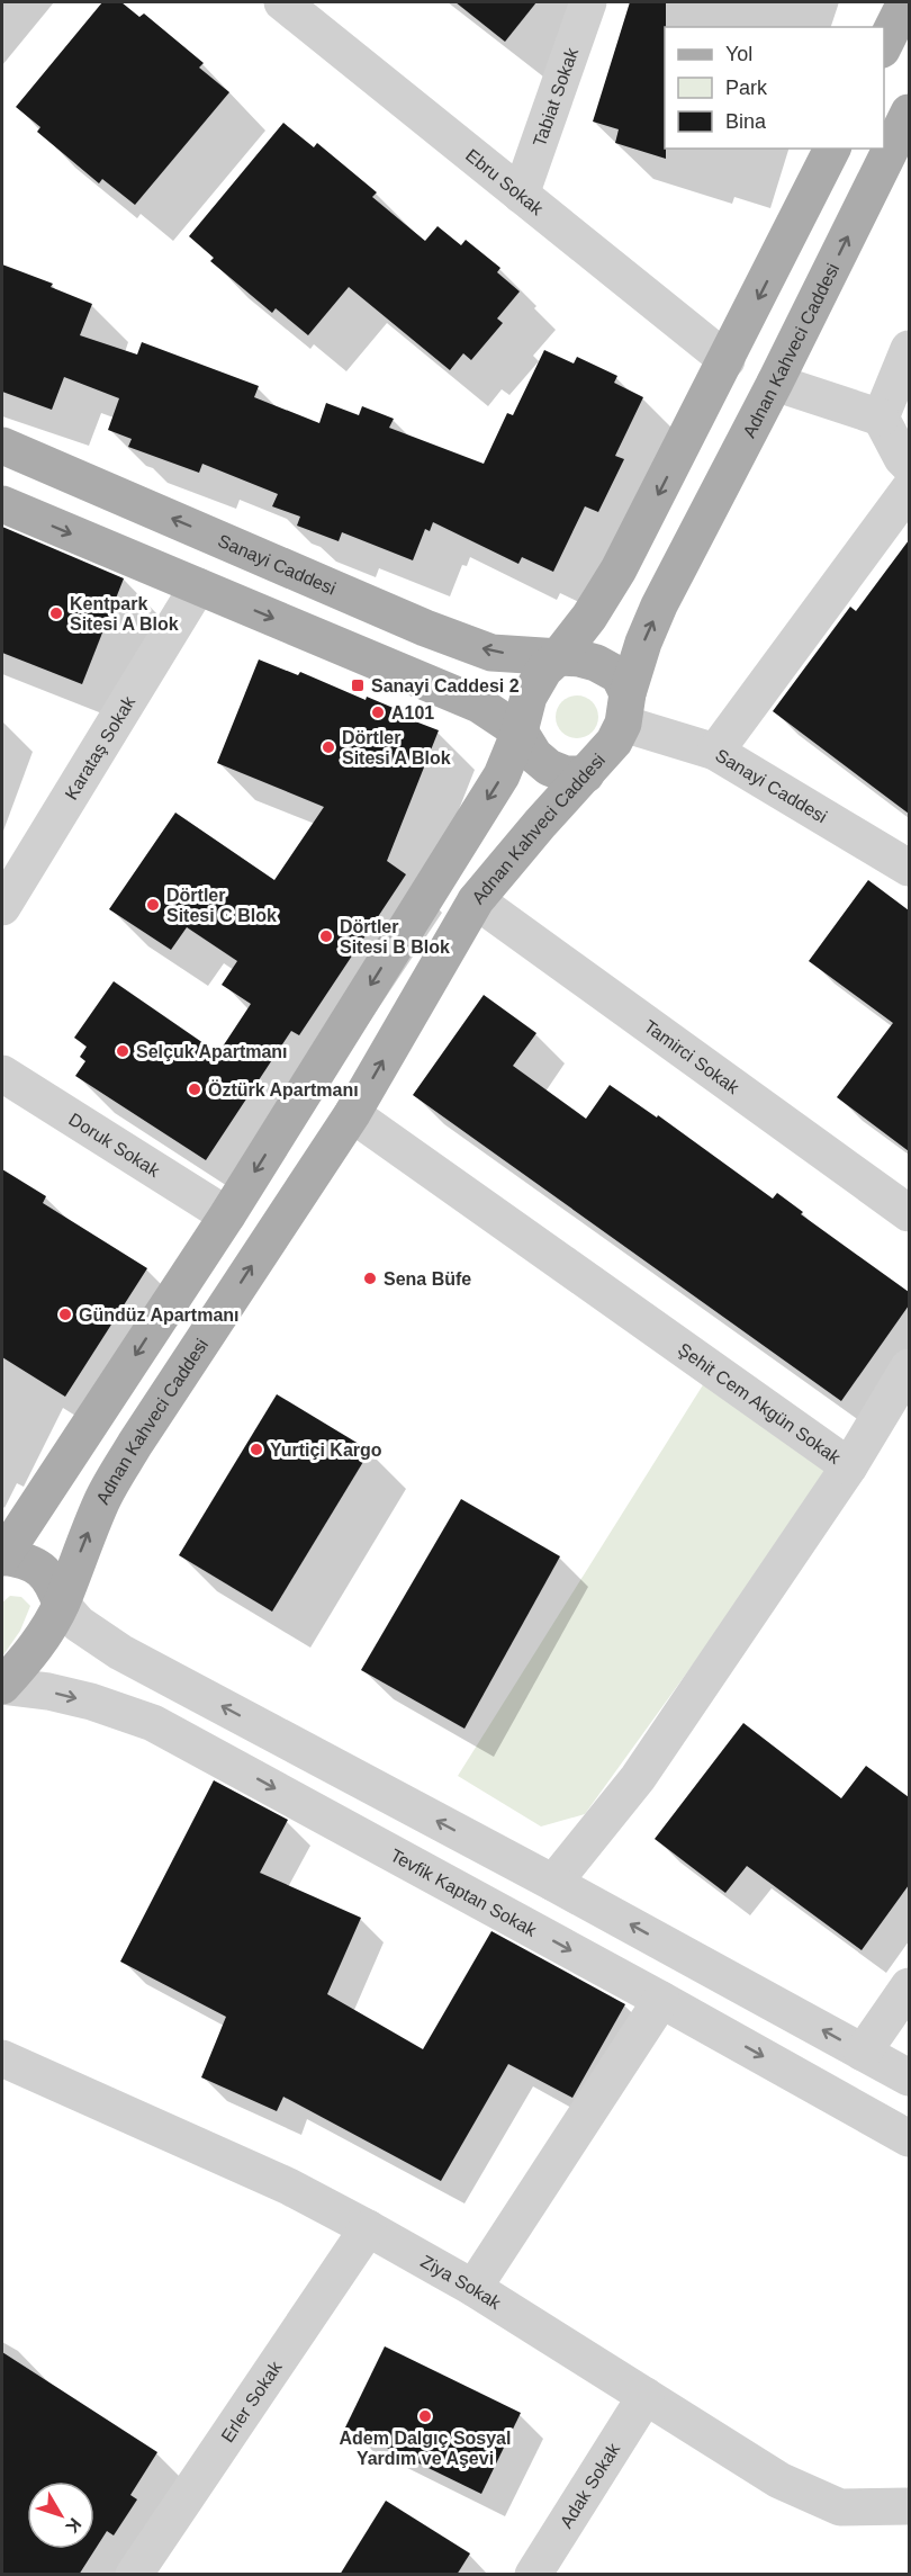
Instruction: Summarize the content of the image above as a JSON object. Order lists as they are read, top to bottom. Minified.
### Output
{"streets":{"main road":["Adnan Kahveci Caddesi","Sanayi Caddesi"],"street":["Tabiat Sokak","Ebru Sokak","Karataş Sokak","Tamirci Sokak","Doruk Sokak","Şehit Cem Akgün Sokak","Tevfik Kaptan Sokak","Ziya Sokak","Erler Sokak","Adak Sokak"]},"crossings":[["Tabiat Sokak","Ebru Sokak"],["Adnan Kahveci Caddesi","Sanayi Caddesi"],["Adnan Kahveci Caddesi","Tamirci Sokak"],["Adnan Kahveci Caddesi","Şehit Cem Akgün Sokak"],["Adnan Kahveci Caddesi","Tevfik Kaptan Sokak"],["Ziya Sokak","Erler Sokak"],["Ziya Sokak","Adak Sokak"]],"places":{"other":["Kentpark Sitesi A Blok","A101","Dörtler Sitesi A Blok","Dörtler Sitesi C Blok","Dörtler Sitesi B Blok","Selçuk Apartmanı","Öztürk Apartmanı","Sena Büfe","Gündüz Apartmanı","Yurtiçi Kargo","Adem Dalgıç Sosyal Yardım ve Aşevi"],"transit":["Sanayi Caddesi 2"]},"legend":["Yol","Park","Bina"],"north":"bottom right"}
